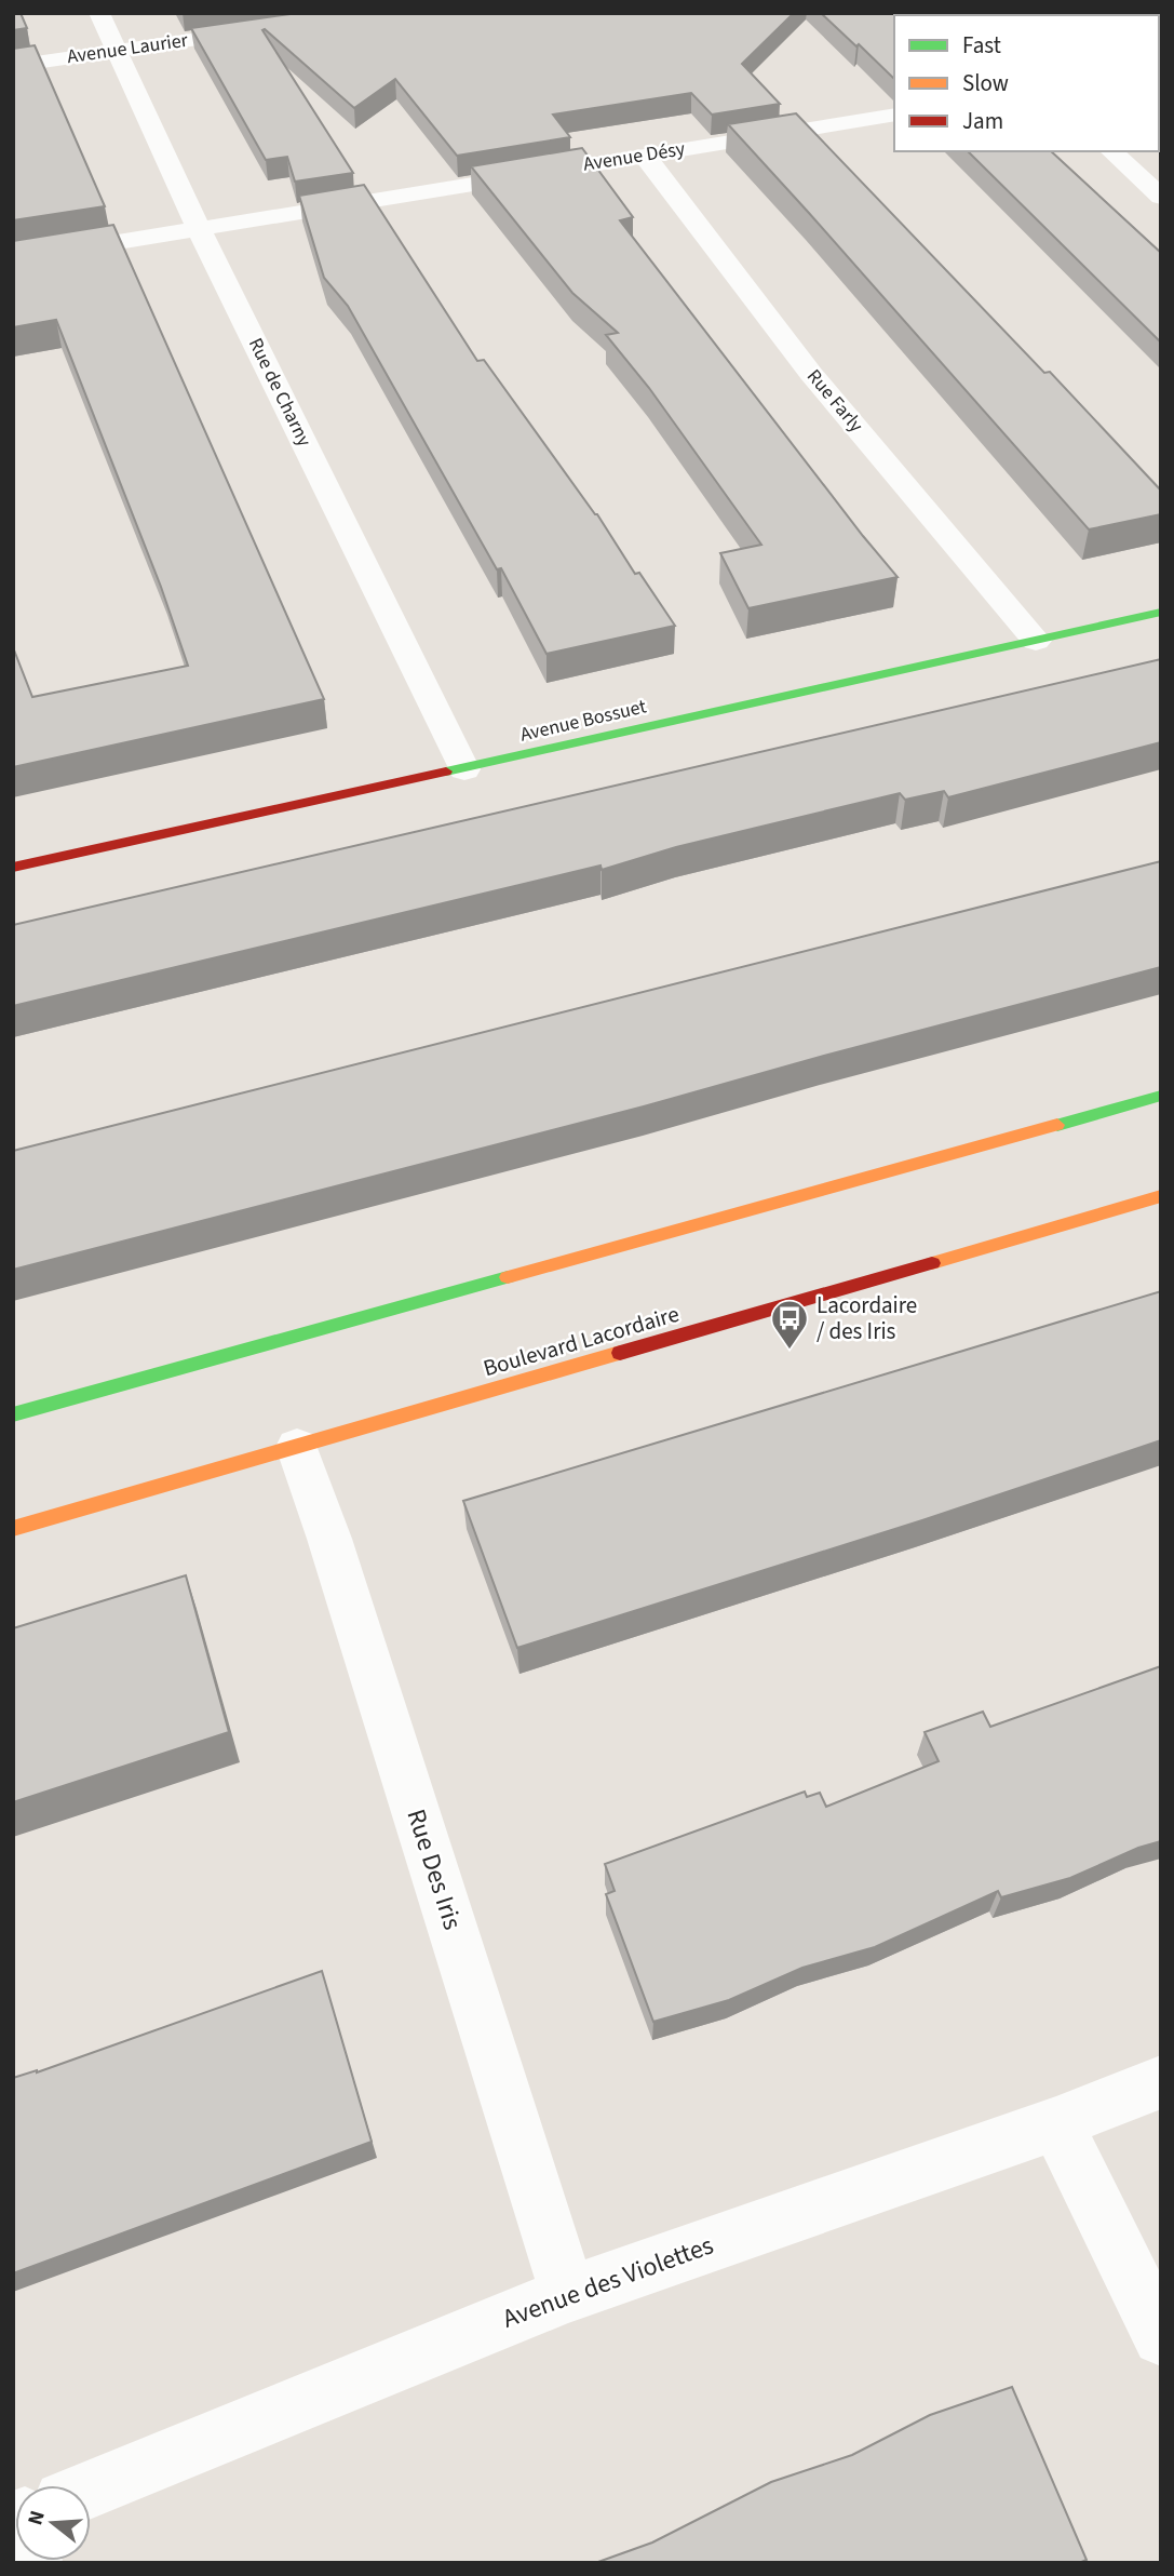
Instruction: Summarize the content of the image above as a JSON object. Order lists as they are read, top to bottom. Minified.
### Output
{"streets":{"main road":["Avenue Bossuet","Boulevard Lacordaire"],"street":["Avenue Laurier","Avenue Désy","Rue de Charny","Rue Farly","Rue Des Iris","Avenue des Violettes"]},"crossings":[["Avenue Laurier","Rue de Charny"],["Avenue Désy","Rue de Charny"],["Avenue Désy","Rue Farly"],["Rue de Charny","Avenue Bossuet"],["Rue Farly","Avenue Bossuet"],["Boulevard Lacordaire","Rue Des Iris"],["Rue Des Iris","Avenue des Violettes"]],"places":{"bus stop":["Lacordaire / des Iris"]},"legend":["Fast","Slow","Jam"],"north":"left"}
